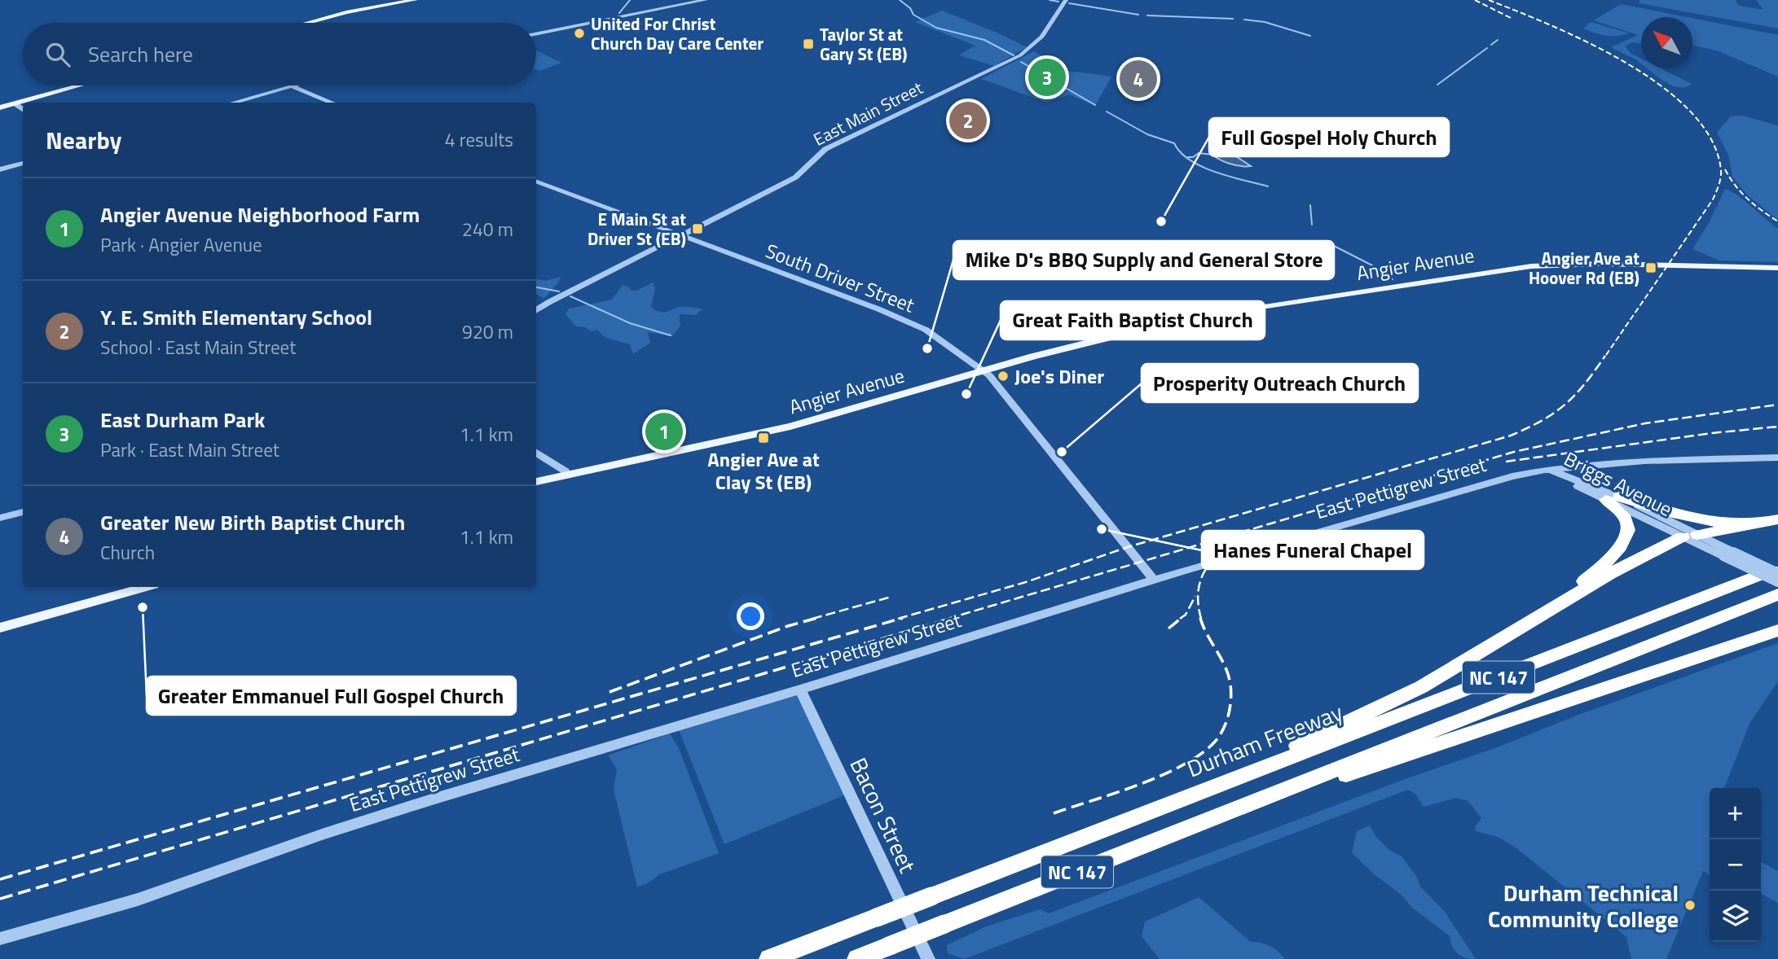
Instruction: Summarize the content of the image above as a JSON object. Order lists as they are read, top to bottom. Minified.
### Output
{"streets":{"highway":["NC 147","Durham Freeway"],"main road":["Angier Avenue"],"street":["East Main Street","South Driver Street","Briggs Avenue","East Pettigrew Street","Bacon Street"]},"crossings":[["East Main Street","South Driver Street"],["Angier Avenue","South Driver Street"],["South Driver Street","East Pettigrew Street"],["Briggs Avenue","East Pettigrew Street"],["East Pettigrew Street","Bacon Street"]],"places":{"other":["United For Christ Church Day Care Center","Full Gospel Holy Church","Mike D's BBQ Supply and General Store","Joe's Diner","Great Faith Baptist Church","Prosperity Outreach Church","Hanes Funeral Chapel","Greater Emmanuel Full Gospel Church","Durham Technical Community College"],"transit":["Taylor St at Gary St (EB)","E Main St at Driver St (EB)","Angier Ave at Hoover Rd (EB)","Angier Ave at Clay St (EB)"]},"north":"top left","page":{"search":"Search here","pins":["3","4","2","1"],"heading":["Nearby","4 results"],"list":[{"mark":"1","name":"Angier Avenue Neighborhood Farm","note":"Park · Angier Avenue","value":"240 m"},{"mark":"2","name":"Y. E. Smith Elementary School","note":"School · East Main Street","value":"920 m"},{"mark":"3","name":"East Durham Park","note":"Park · East Main Street","value":"1.1 km"},{"mark":"4","name":"Greater New Birth Baptist Church","note":"Church","value":"1.1 km"}],"map_buttons":["+","−"]}}
